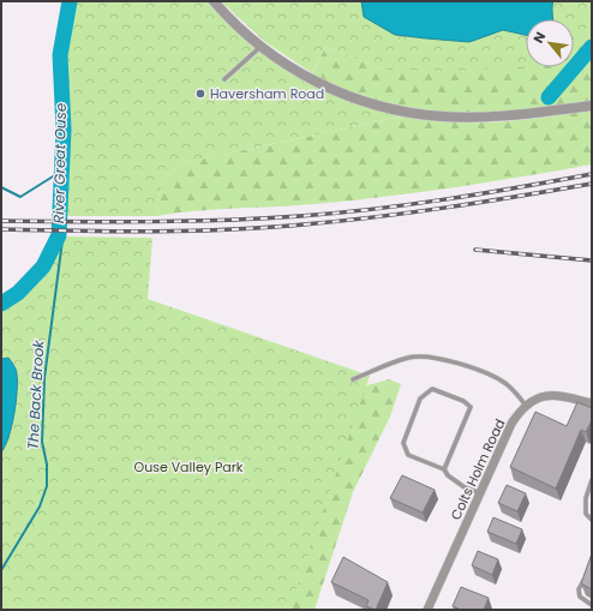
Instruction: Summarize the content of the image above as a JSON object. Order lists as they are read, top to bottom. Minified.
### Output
{"streets":{"street":["Colts Holm Road"]},"water":["River Great Ouse","The Back Brook"],"parks":["Ouse Valley Park"],"places":["Haversham Road"],"north":"top left"}
